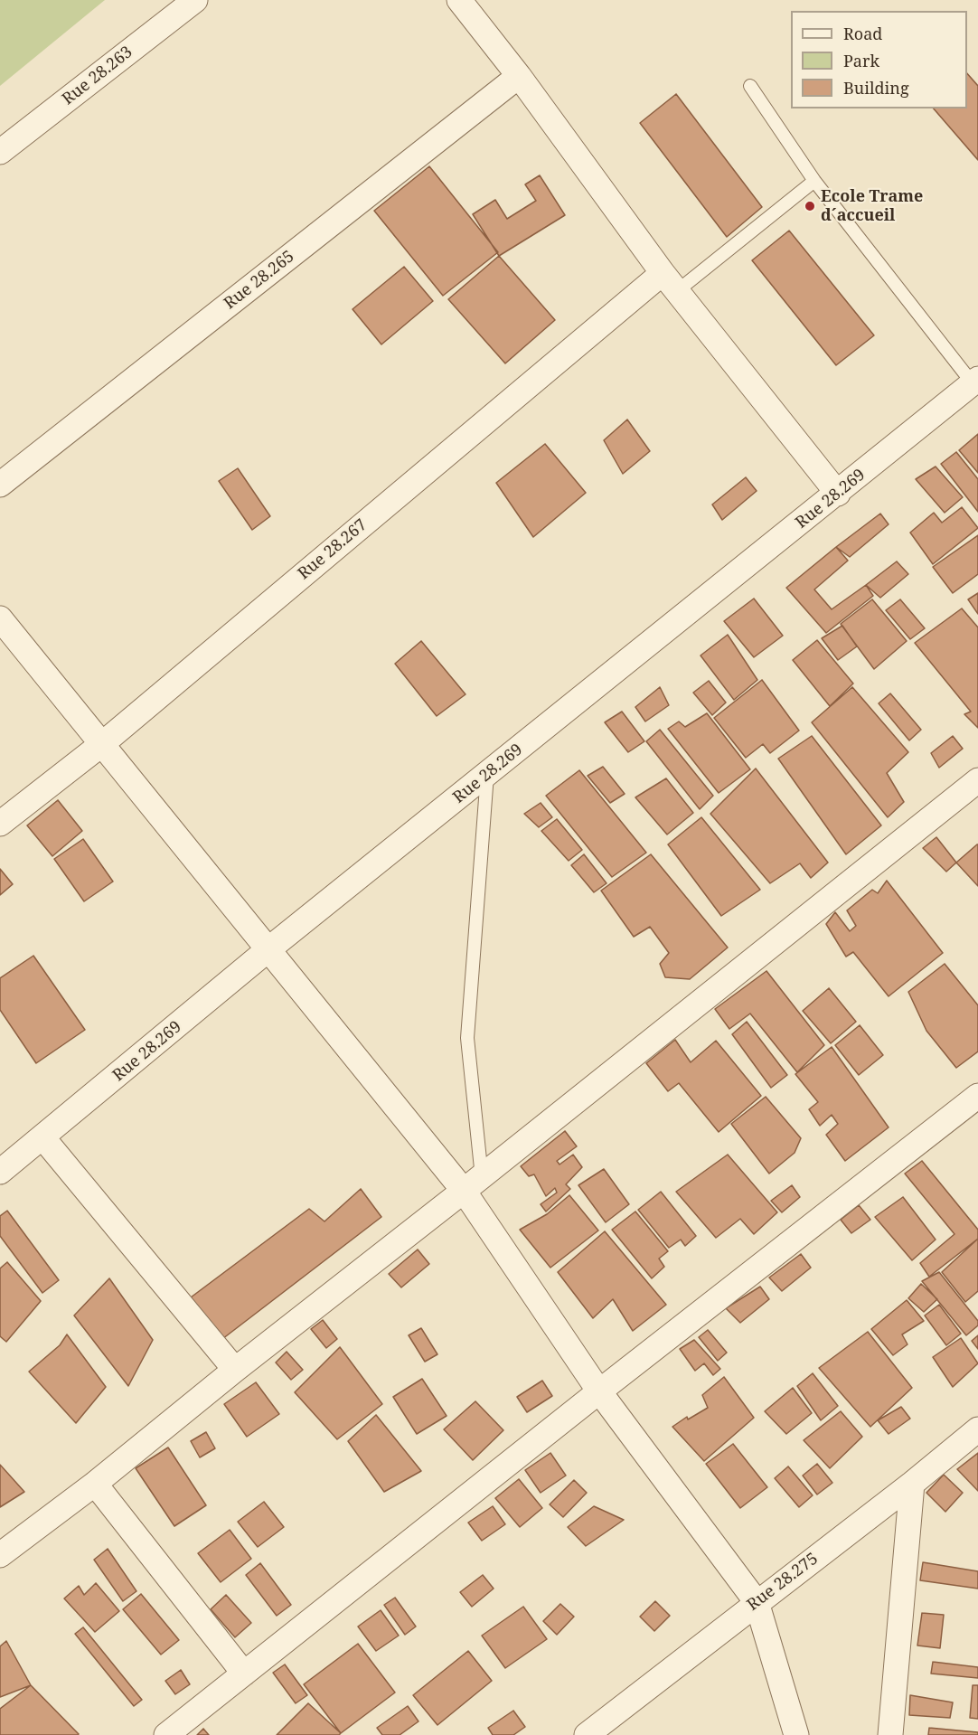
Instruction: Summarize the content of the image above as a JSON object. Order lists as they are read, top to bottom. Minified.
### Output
{"streets":{"street":["Rue 28.263","Rue 28.265","Rue 28.269","Rue 28.267","Rue 28.275"]},"places":["Ecole Trame d´accueil"],"legend":["Road","Park","Building"]}
